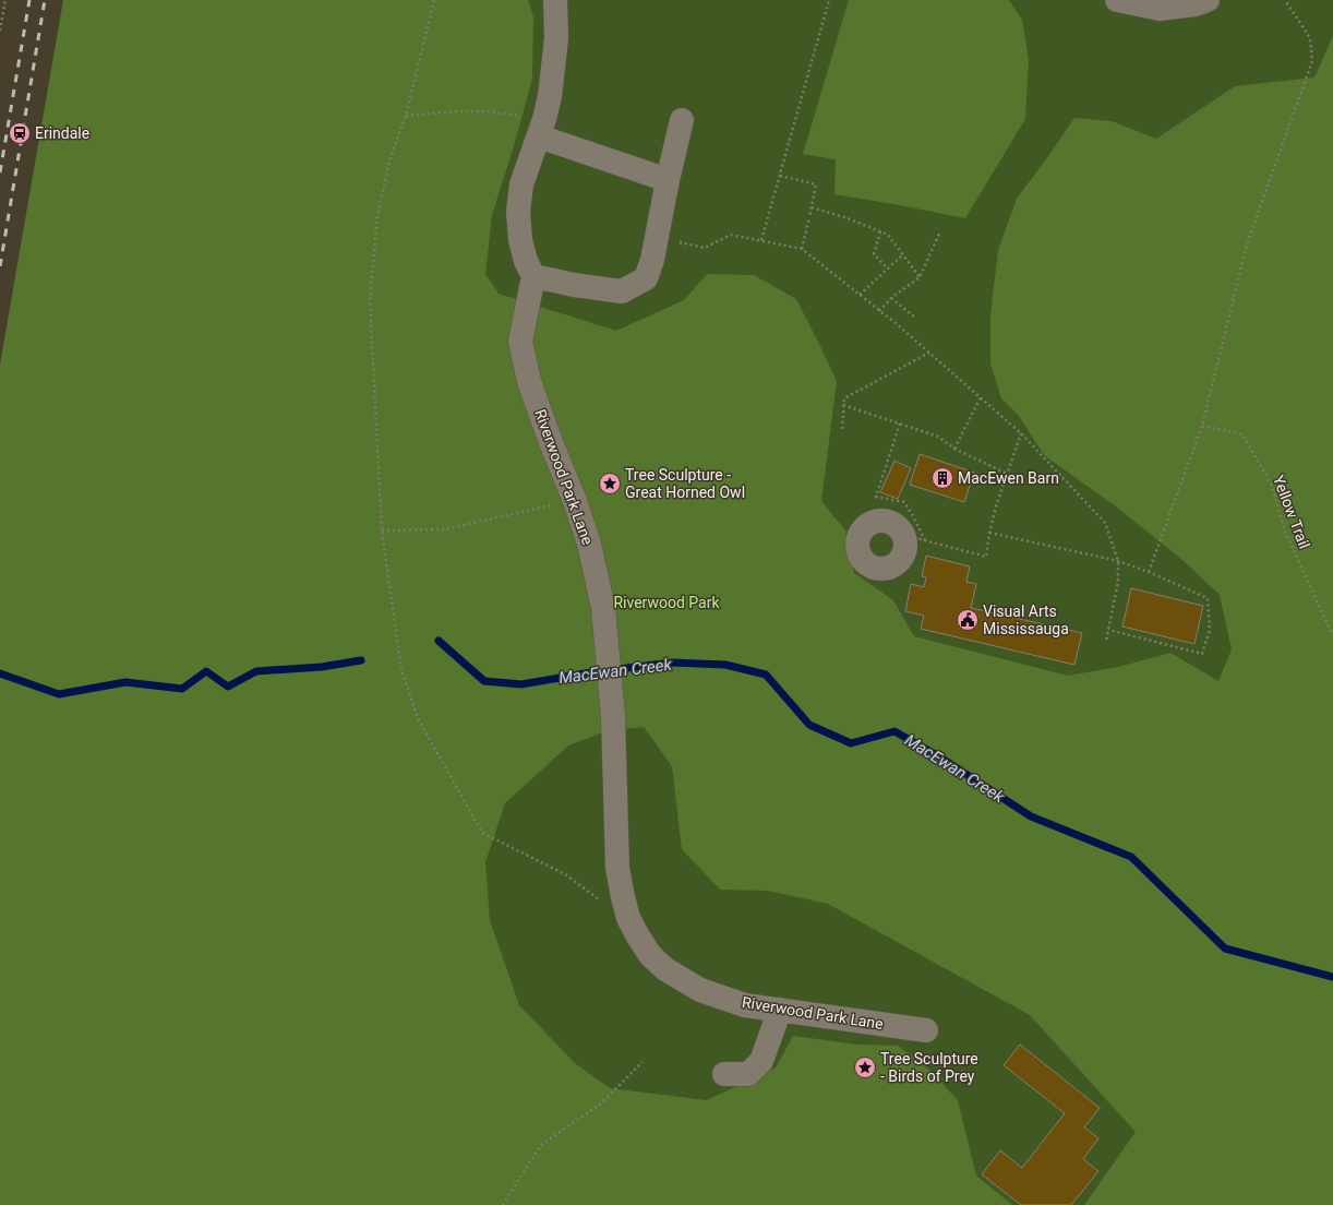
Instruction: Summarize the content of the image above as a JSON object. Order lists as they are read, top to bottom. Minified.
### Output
{"streets":{"street":["Riverwood Park Lane"],"path":["Yellow Trail"]},"water":["MacEwan Creek"],"parks":["Riverwood Park"],"places":{"station":["Erindale"],"building":["MacEwen Barn"],"place":["Tree Sculpture - Great Horned Owl","Tree Sculpture - Birds of Prey"],"public building":["Visual Arts Mississauga"]}}
